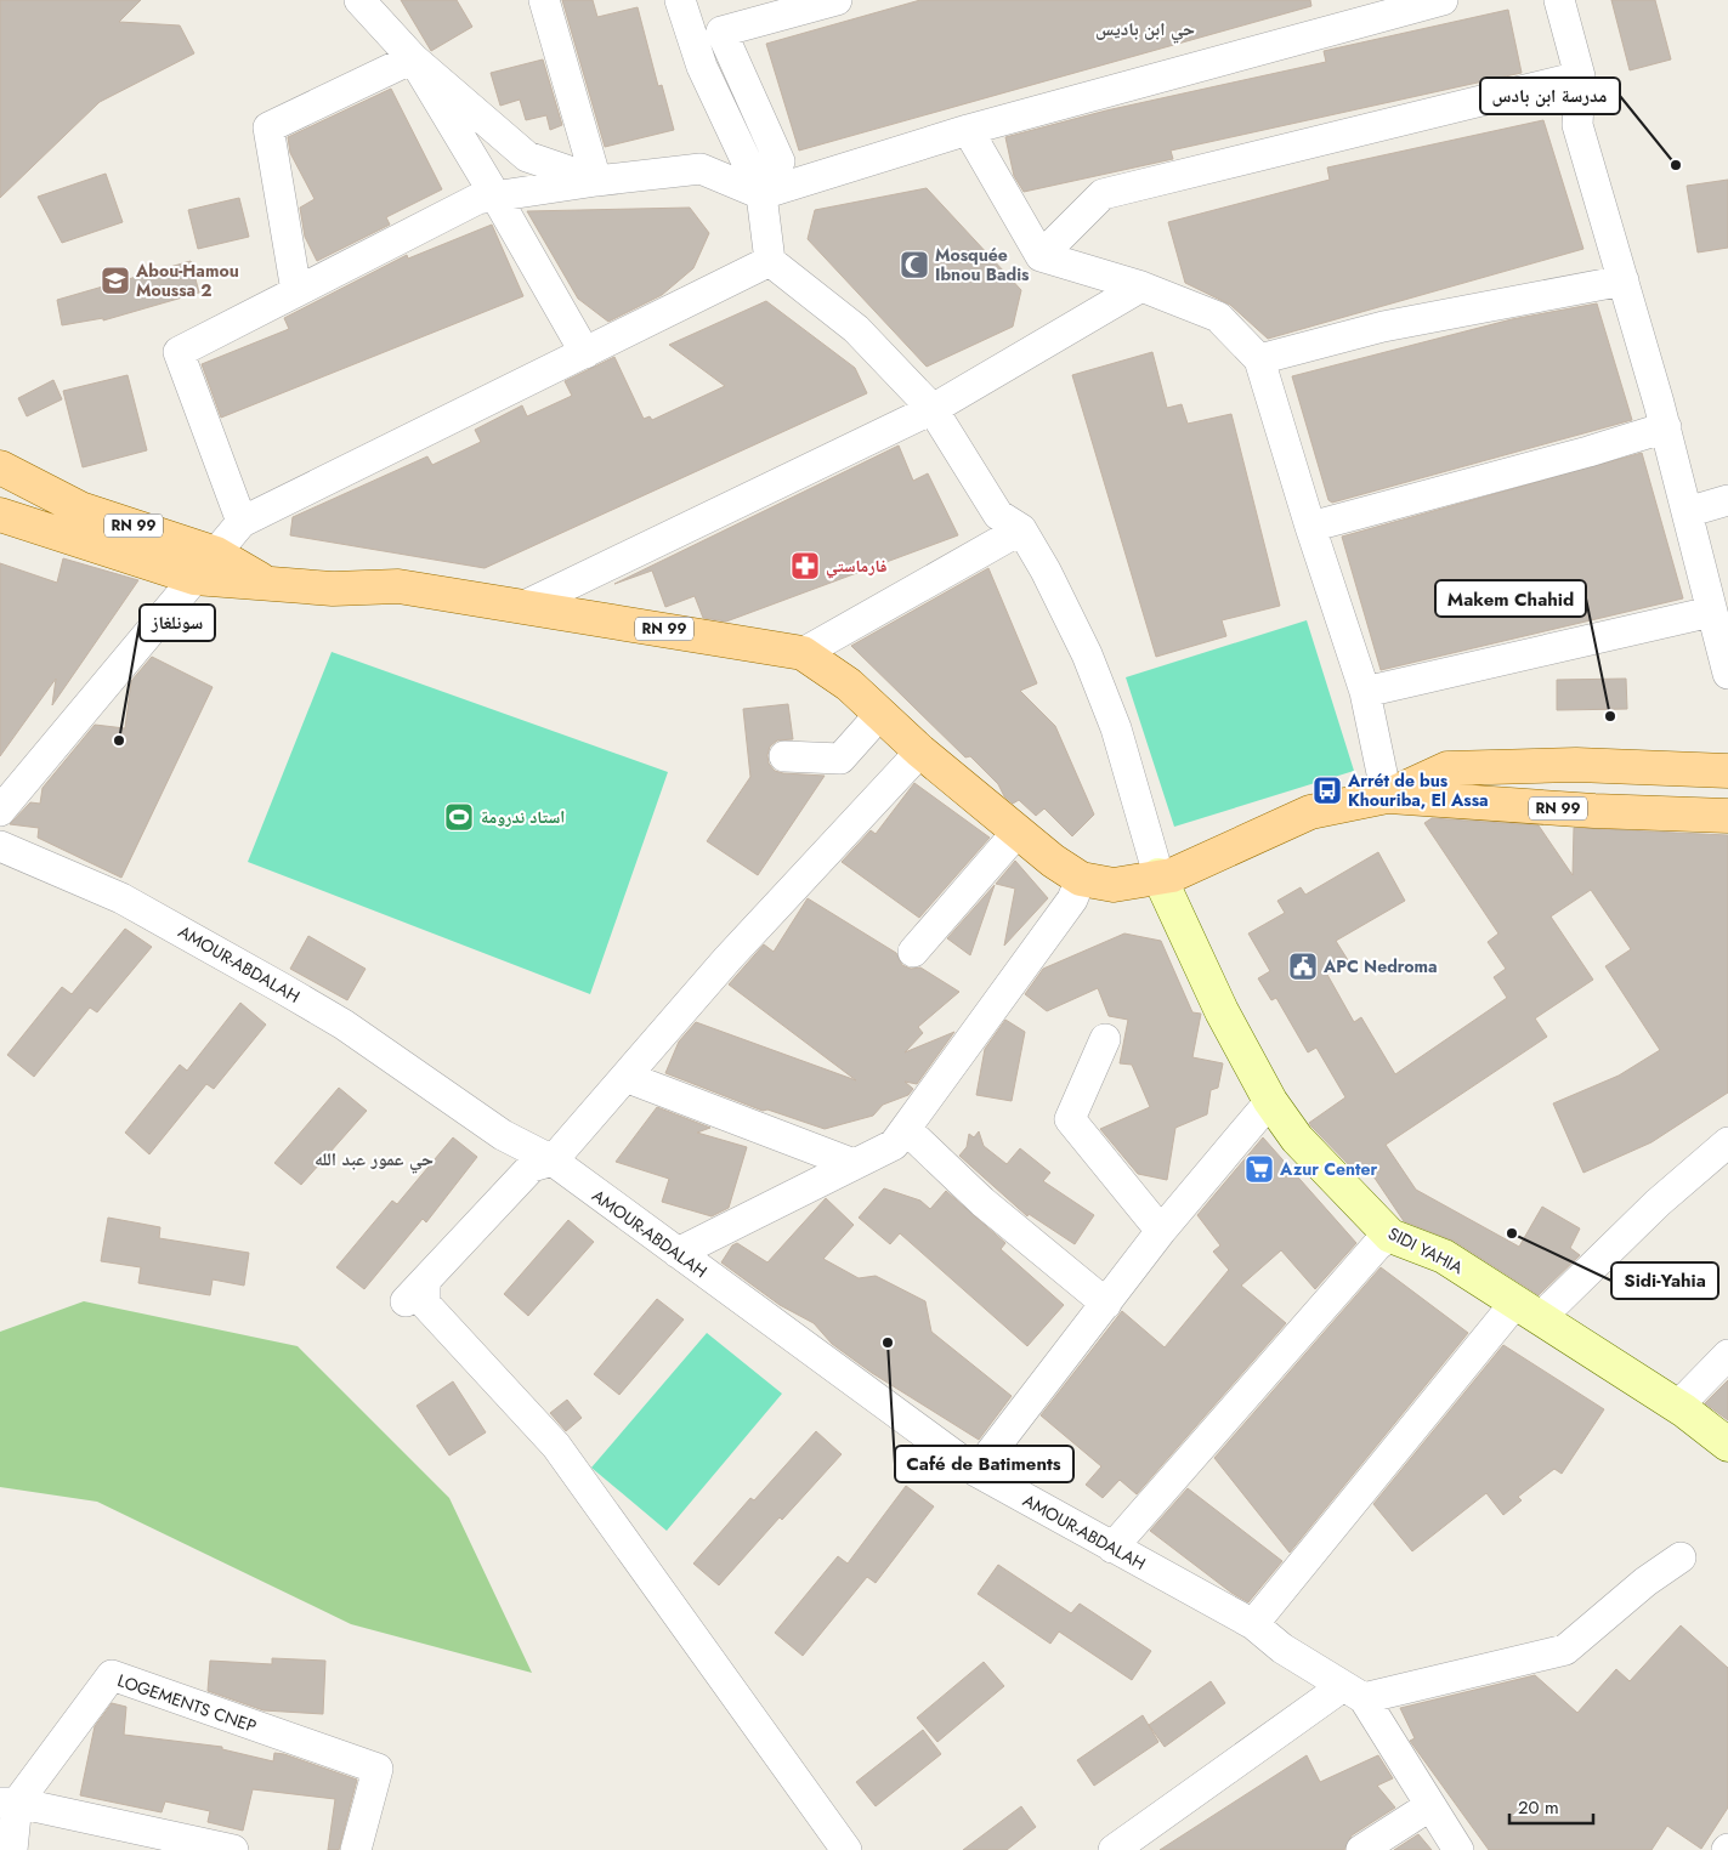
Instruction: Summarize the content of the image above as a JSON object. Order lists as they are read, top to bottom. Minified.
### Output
{"streets":{"main road":["RN 99"],"street":["AMOUR-ABDALAH","SIDI YAHIA","LOGEMENTS CNEP"]},"crossings":[["RN 99","SIDI YAHIA"]],"districts":["حي ابن باديس","حي عمور عبد الله"],"places":{"other":["مدرسة ابن بادس","Makem Chahid","سونلغاز","Sidi-Yahia","Café de Batiments"],"mosque":["Mosquée Ibnou Badis"],"school or university":["Abou-Hamou Moussa 2"],"pharmacy":["فارماستي"],"bus stop":["Arrét de bus Khouriba, El Assa"],"sports":["استاد ندرومة"],"public building":["APC Nedroma"],"supermarket":["Azur Center"]},"scale_bar":"20 m"}
